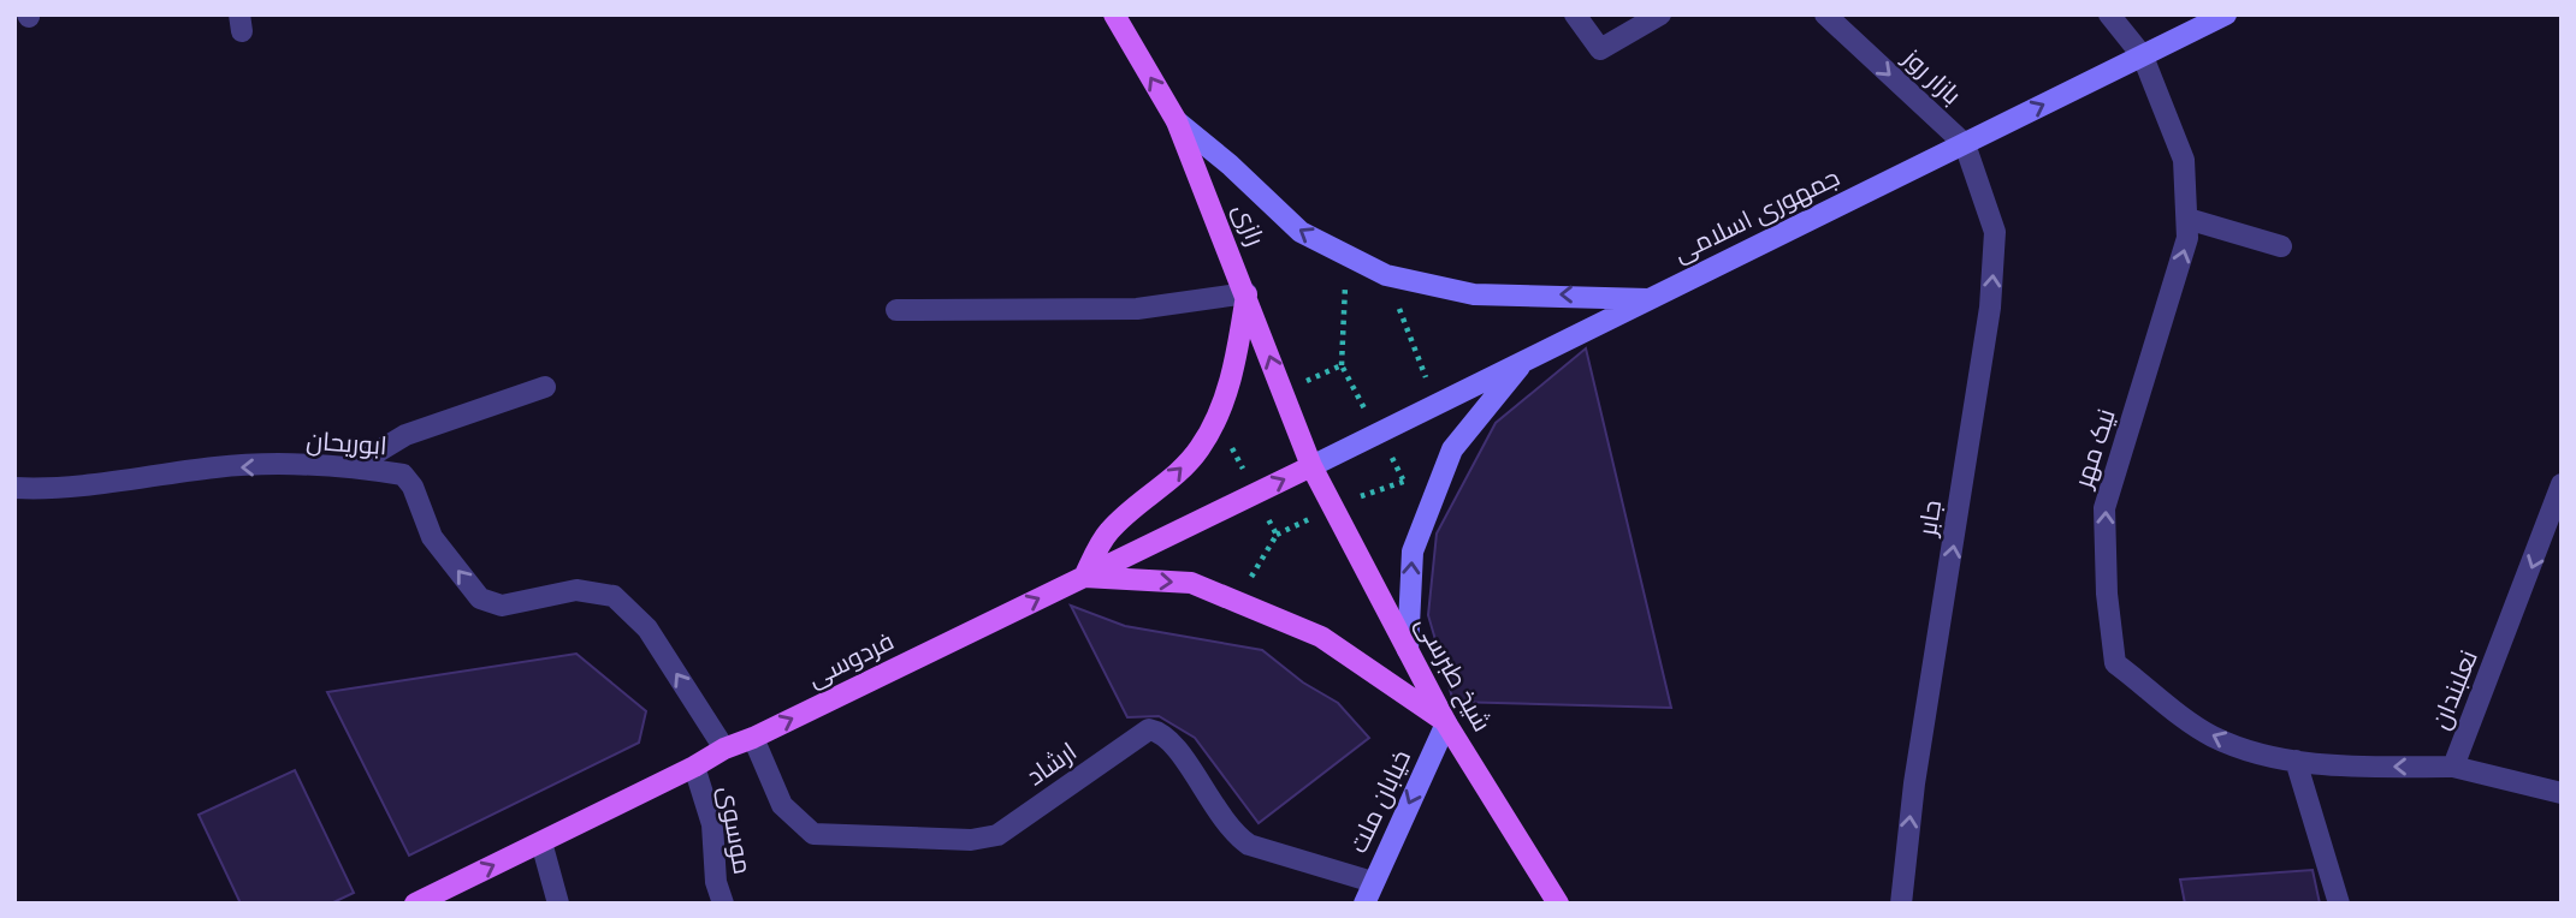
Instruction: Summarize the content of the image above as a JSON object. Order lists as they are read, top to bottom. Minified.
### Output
{"streets":{"main road":["جمهوری اسلامی","رازی","فردوسی","شیخ طبرسی","خیابان ملت"],"street":["بازار روز","ابوریحان","نیک مهر","جابر","نعلبندان","ارشاد","موسوی"]},"crossings":[["بازار روز","جمهوری اسلامی"],["بازار روز","جابر"],["جمهوری اسلامی","رازی"],["جمهوری اسلامی","نیک مهر"],["جمهوری اسلامی","جابر"],["جمهوری اسلامی","فردوسی"],["جمهوری اسلامی","شیخ طبرسی"],["رازی","فردوسی"],["رازی","شیخ طبرسی"],["ابوریحان","فردوسی"],["نیک مهر","نعلبندان"],["فردوسی","شیخ طبرسی"],["فردوسی","ارشاد"],["فردوسی","موسوی"],["شیخ طبرسی","خیابان ملت"],["ارشاد","خیابان ملت"]],"one_way":["بازار روز","رازی","ابوریحان","نیک مهر","جابر","فردوسی","نعلبندان","خیابان ملت"]}
